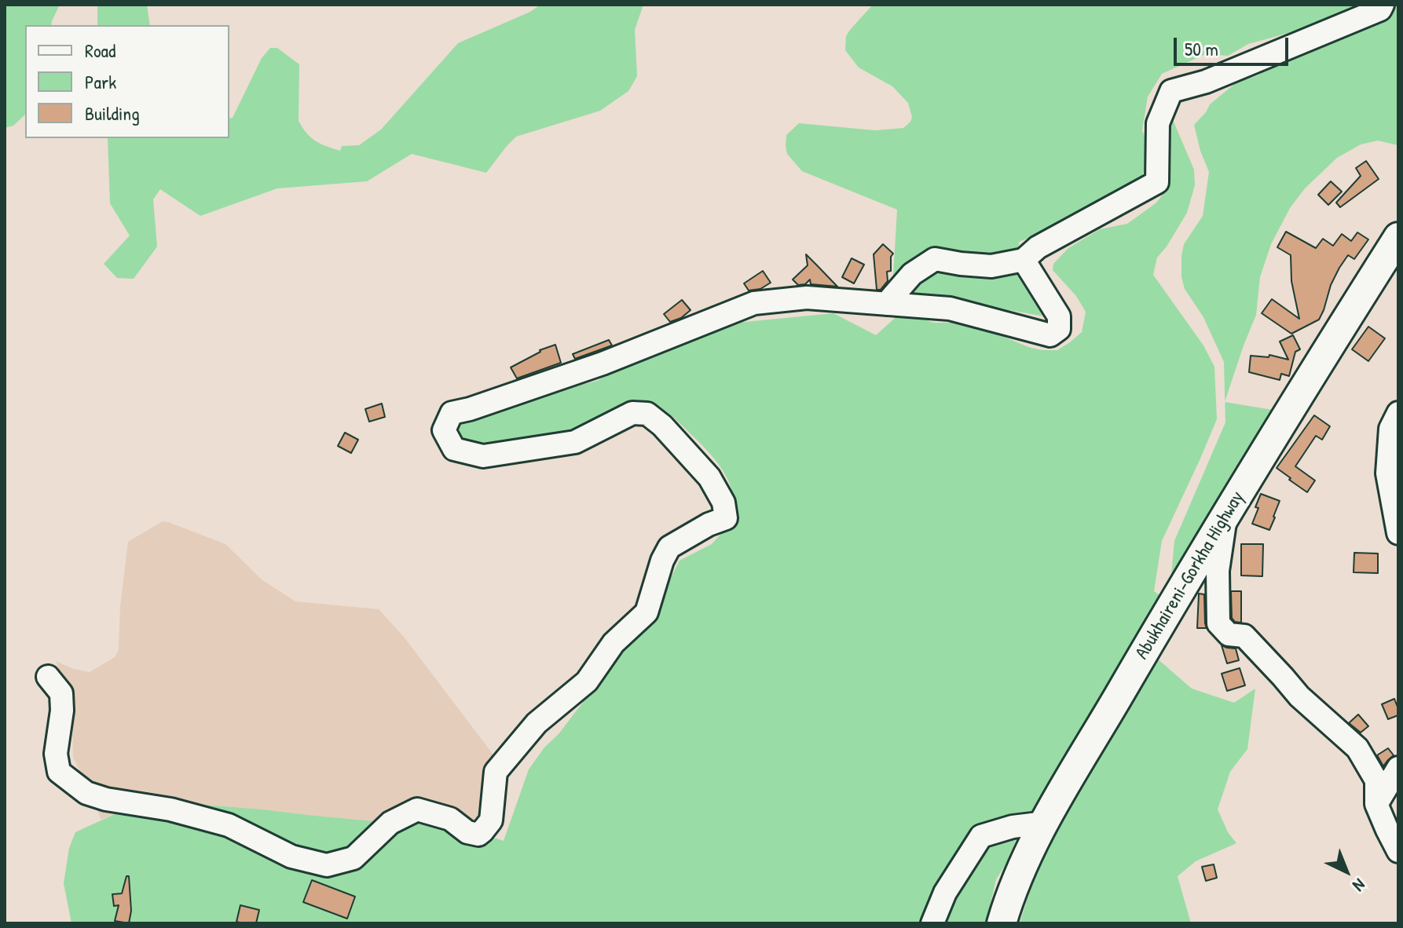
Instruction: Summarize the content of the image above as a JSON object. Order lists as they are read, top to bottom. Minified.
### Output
{"streets":{"main road":["Abukhaireni-Gorkha Highway"]},"legend":["Road","Park","Building"],"scale_bar":"50 m","north":"bottom right"}
